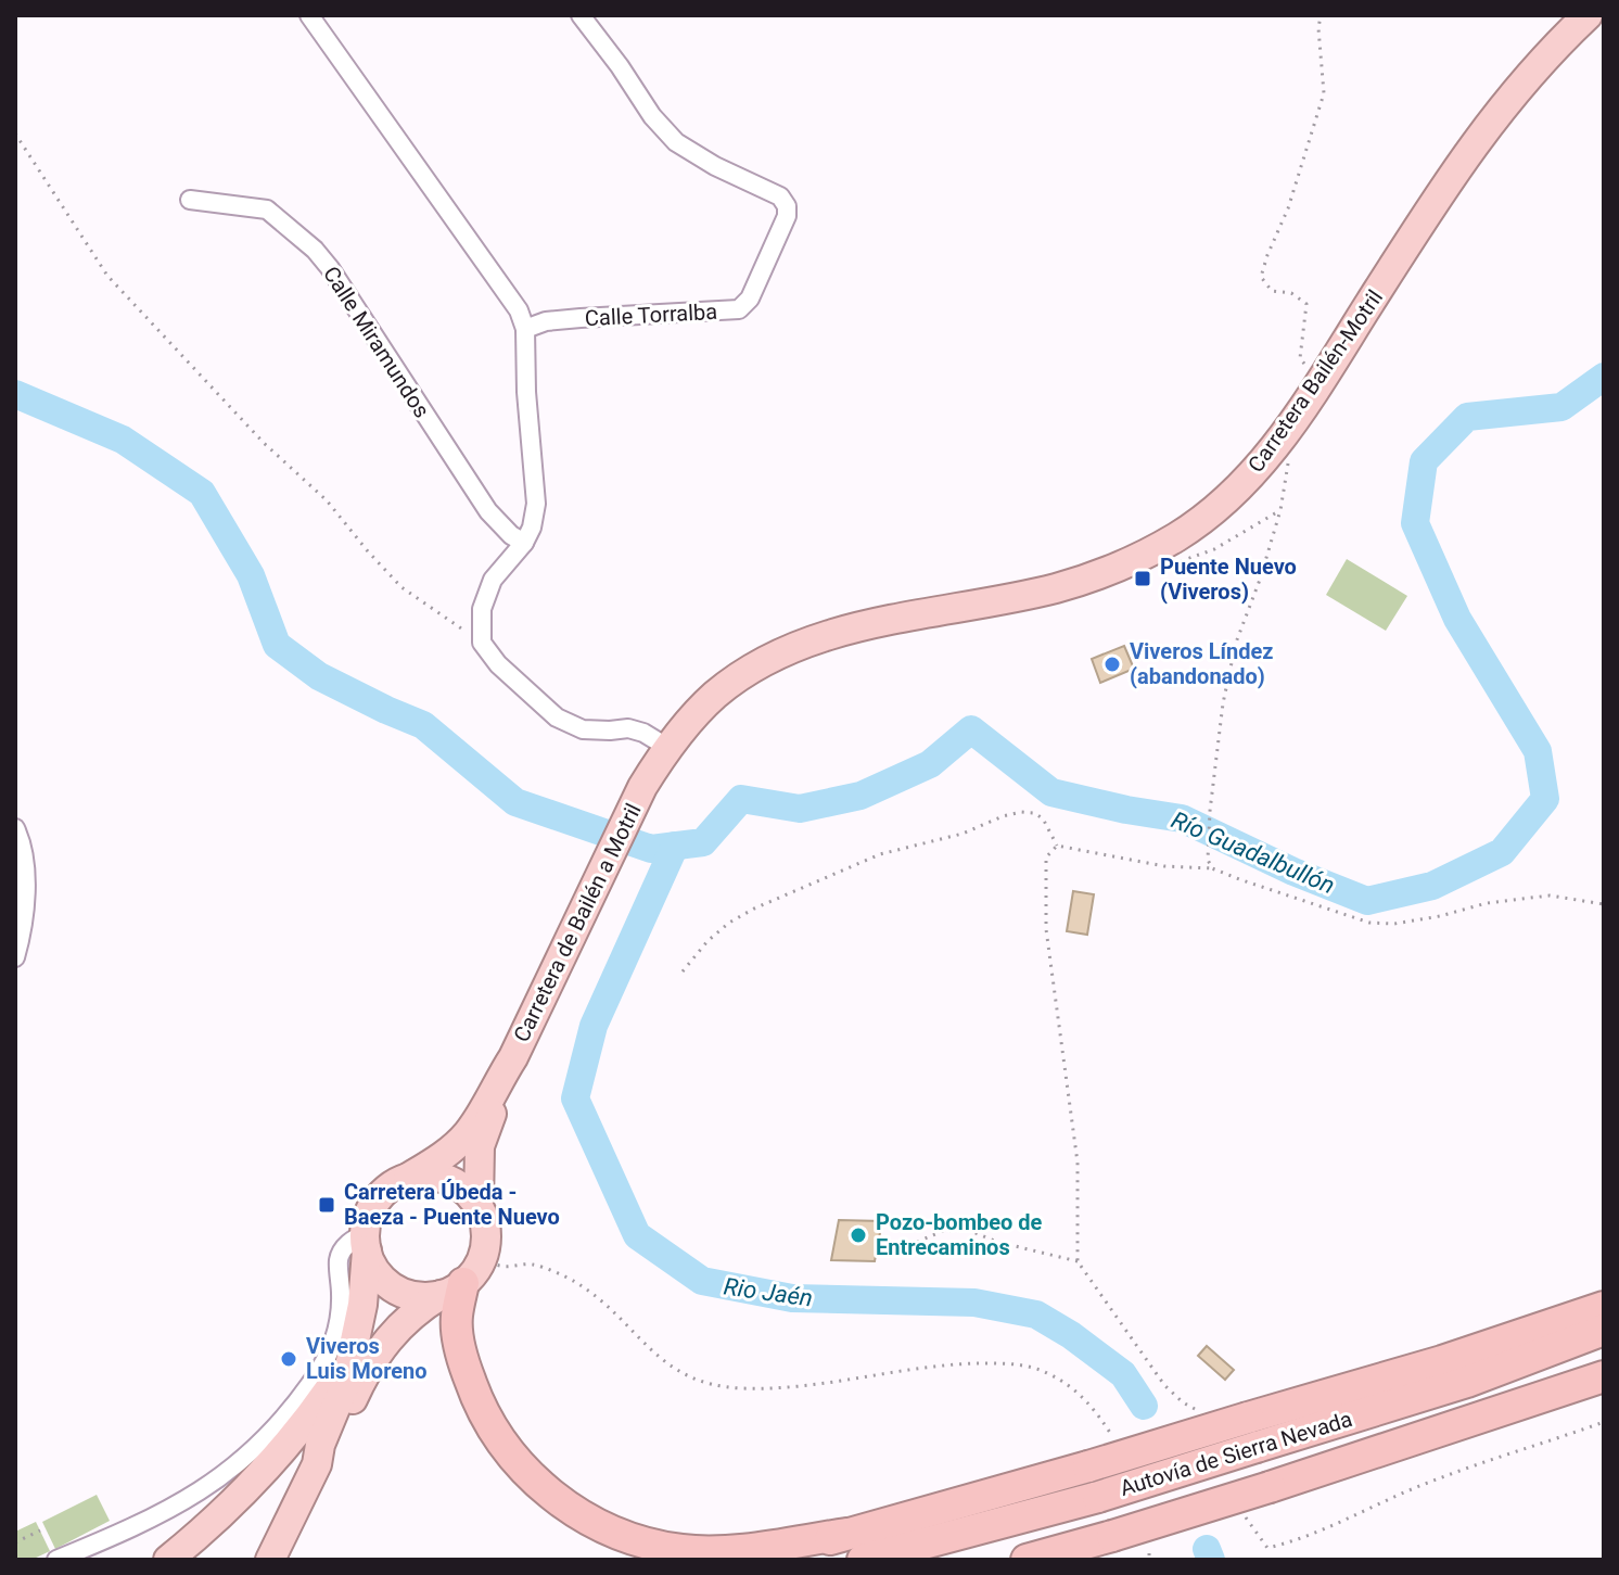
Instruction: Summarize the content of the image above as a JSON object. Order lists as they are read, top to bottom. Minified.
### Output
{"streets":{"highway":["Carretera Bailén-Motril","Carretera de Bailén a Motril","Autovía de Sierra Nevada"],"street":["Calle Torralba","Calle Miramundos"]},"crossings":[["Carretera Bailén-Motril","Carretera de Bailén a Motril"]],"water":["Río Guadalbullón","Rio Jaén"],"places":{"transit":["Puente Nuevo (Viveros)","Carretera Úbeda - Baeza - Puente Nuevo"],"other":["Viveros Líndez (abandonado)","Pozo-bombeo de Entrecaminos","Viveros Luis Moreno"]}}
